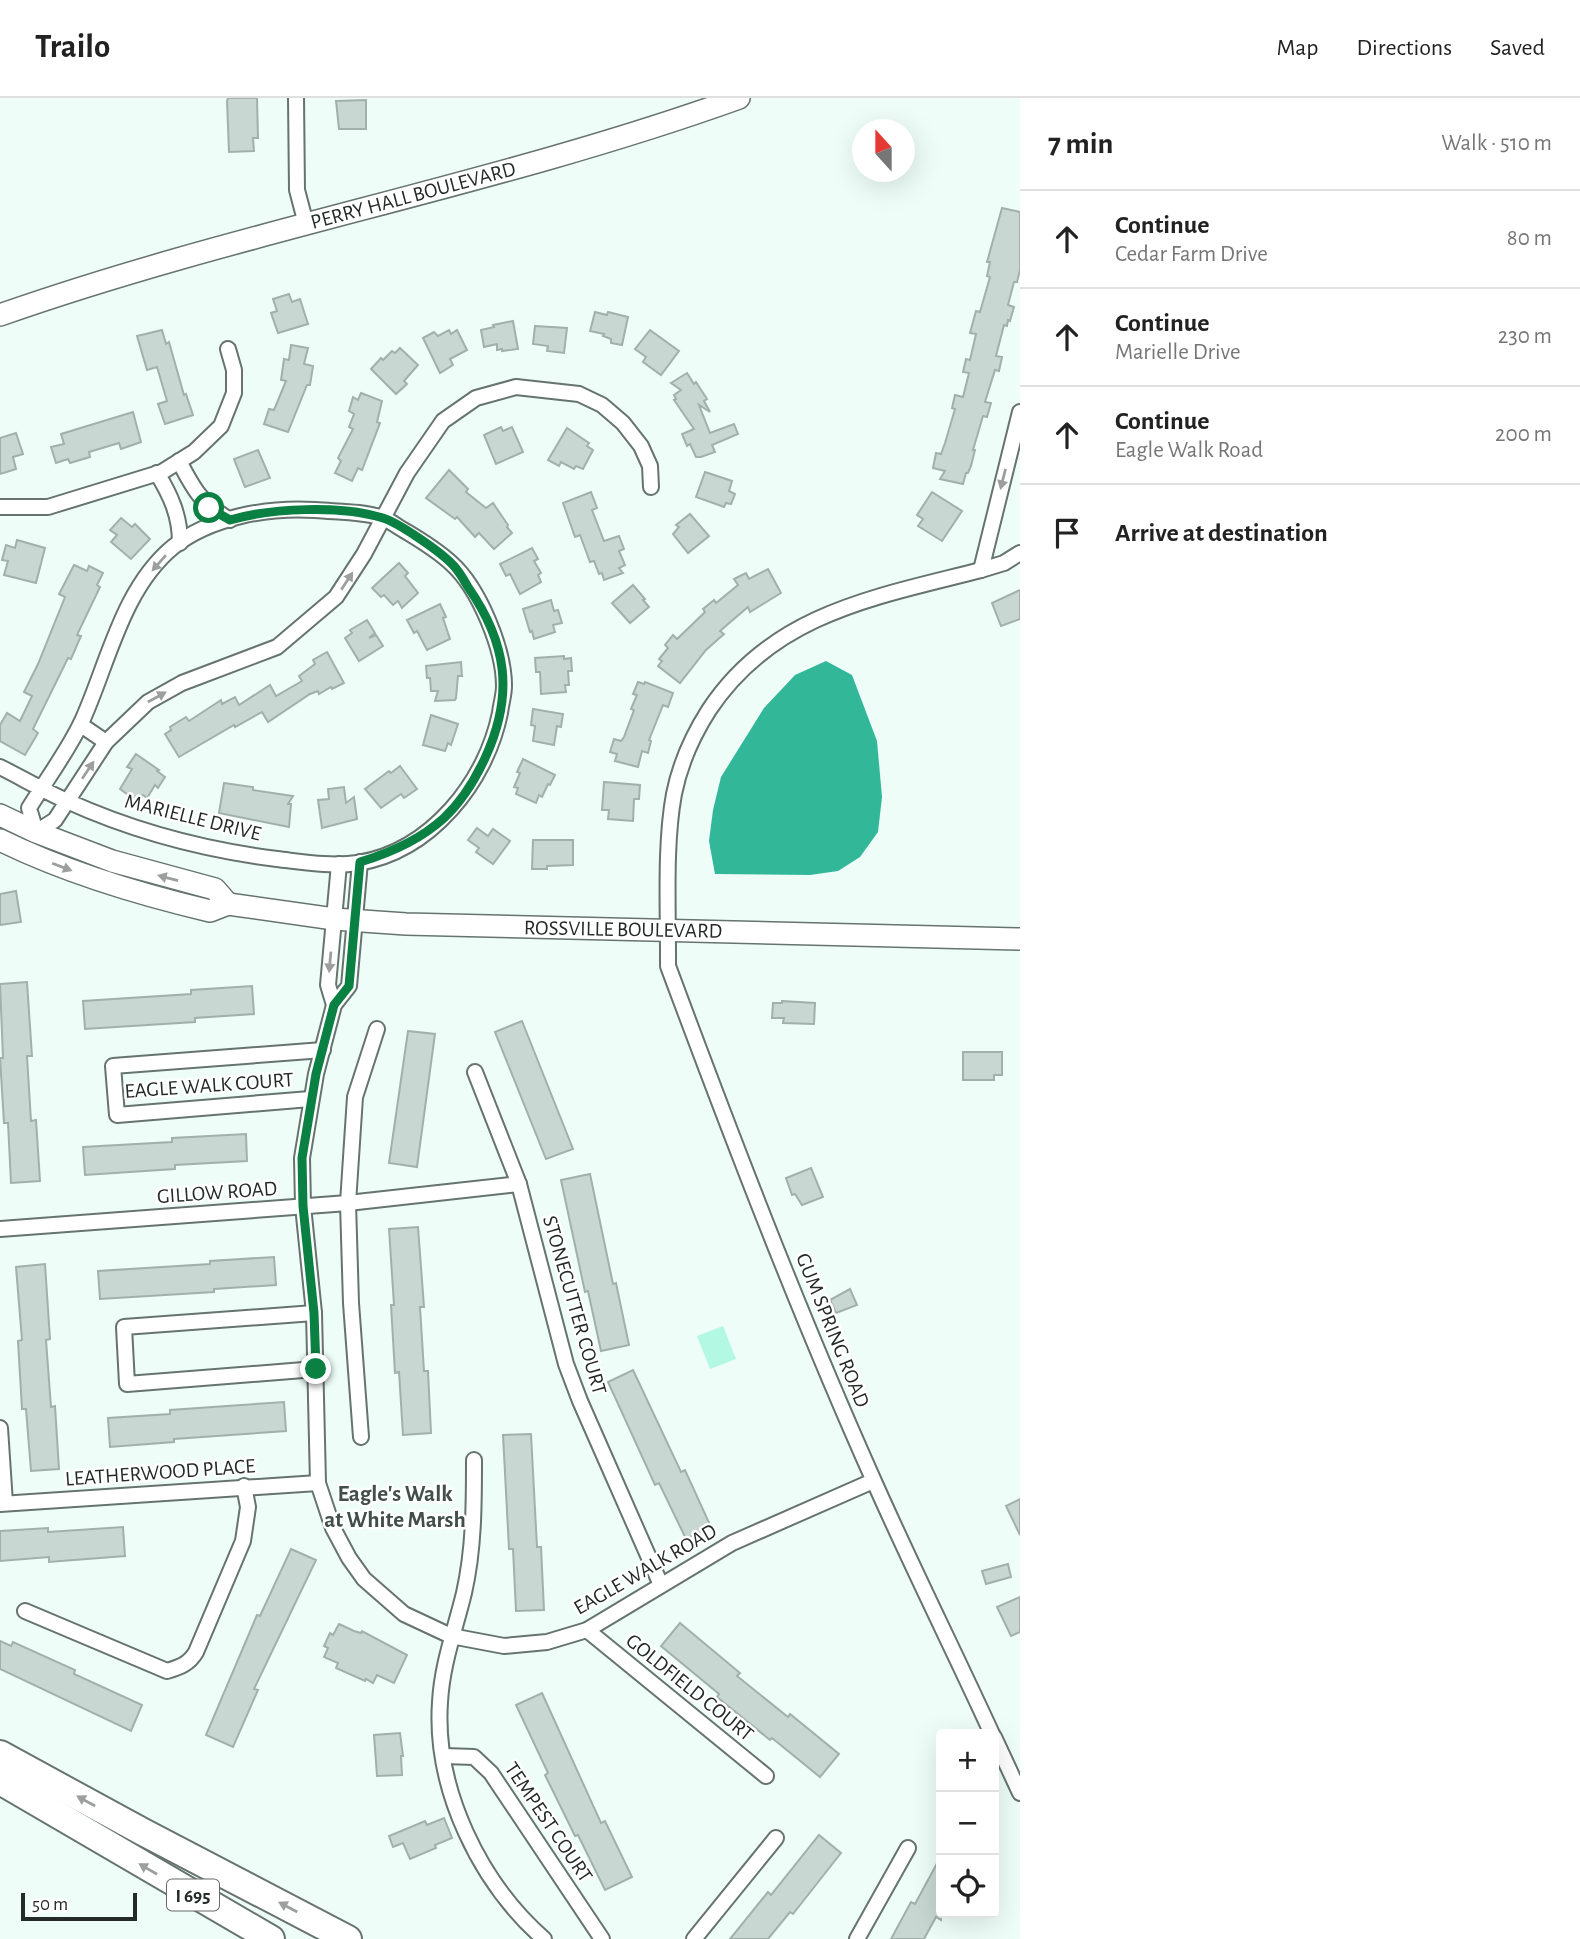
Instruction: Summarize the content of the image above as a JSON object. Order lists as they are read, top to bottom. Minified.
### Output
{"streets":{"highway":["I 695"],"main road":["PERRY HALL BOULEVARD","ROSSVILLE BOULEVARD"],"street":["MARIELLE DRIVE","EAGLE WALK COURT","GILLOW ROAD","STONECUTTER COURT","GUM SPRING ROAD","LEATHERWOOD PLACE","EAGLE WALK ROAD","GOLDFIELD COURT","TEMPEST COURT"]},"crossings":[["ROSSVILLE BOULEVARD","GUM SPRING ROAD"],["ROSSVILLE BOULEVARD","EAGLE WALK ROAD"],["EAGLE WALK COURT","EAGLE WALK ROAD"],["GILLOW ROAD","STONECUTTER COURT"],["GILLOW ROAD","EAGLE WALK ROAD"],["STONECUTTER COURT","EAGLE WALK ROAD"],["GUM SPRING ROAD","EAGLE WALK ROAD"],["LEATHERWOOD PLACE","EAGLE WALK ROAD"],["EAGLE WALK ROAD","GOLDFIELD COURT"]],"districts":["Eagle's Walk at White Marsh"],"scale_bar":"50 m","north":"top","page":{"header":"Trailo","nav":["Map","Directions","Saved"],"heading":["7 min","Walk · 510 m"],"list":[["Continue","Cedar Farm Drive","80 m"],["Continue","Marielle Drive","230 m"],["Continue","Eagle Walk Road","200 m"],"Arrive at destination"],"map_buttons":["+","−"],"scale":"50 m"}}
